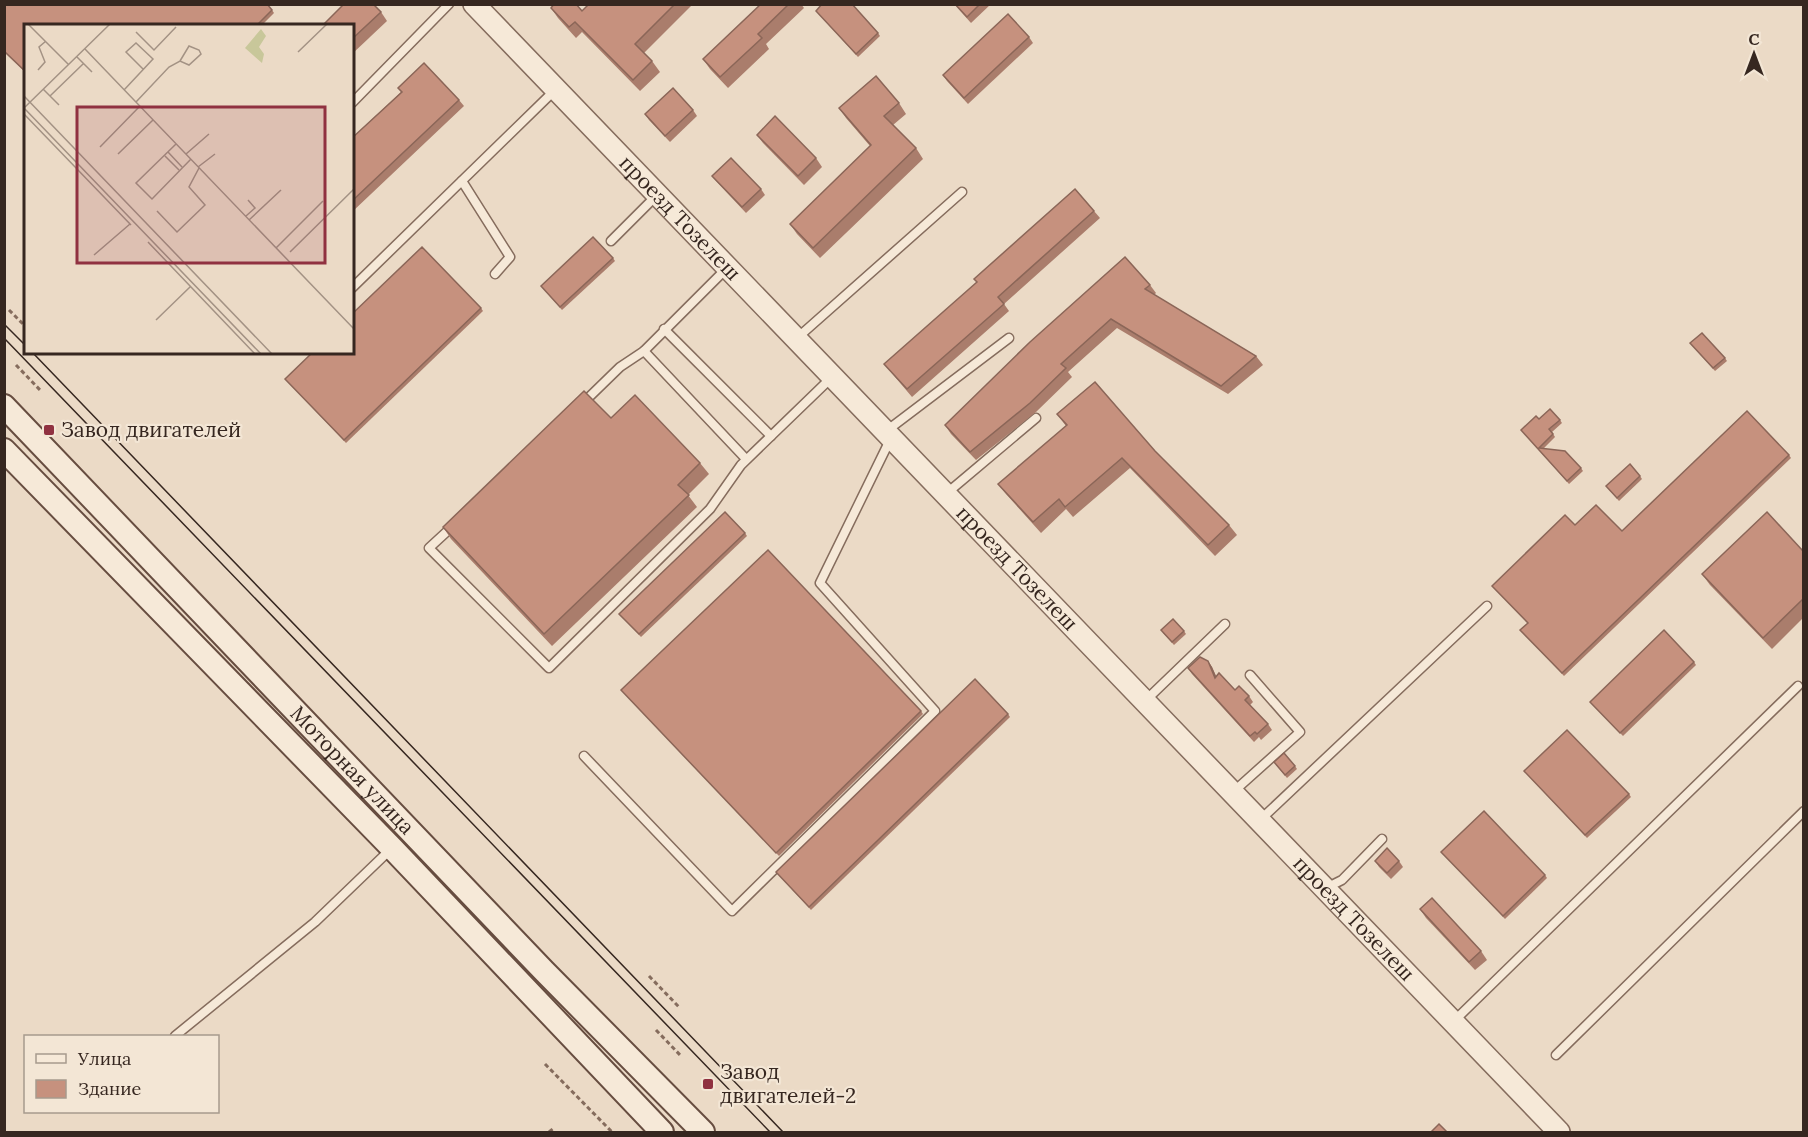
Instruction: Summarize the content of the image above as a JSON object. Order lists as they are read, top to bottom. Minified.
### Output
{"streets":{"main road":["Моторная улица"],"street":["проезд Тозелеш"]},"places":{"transit":["Завод двигателей","Завод двигателей-2"]},"legend":["Улица","Здание"],"north":"top"}
